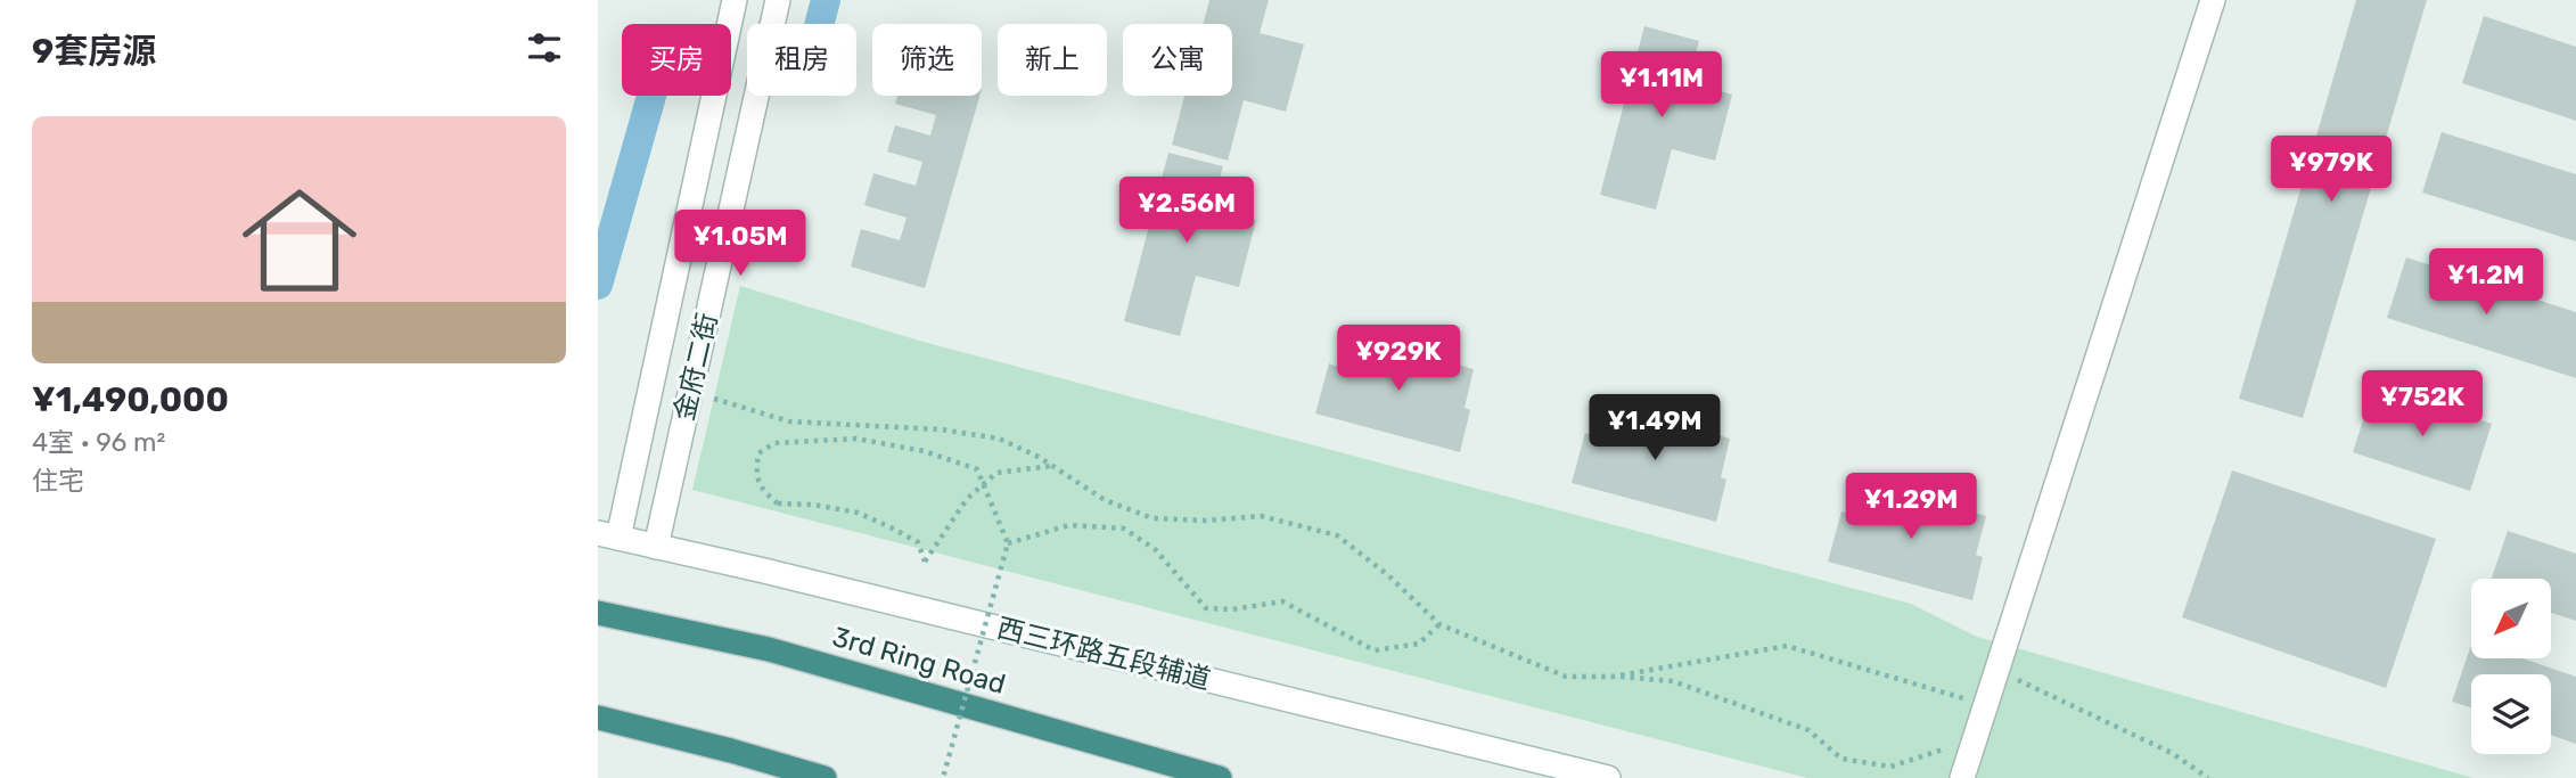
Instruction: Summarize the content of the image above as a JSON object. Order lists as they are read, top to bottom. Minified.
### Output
{"streets":{"highway":["3rd Ring Road"],"street":["金府二街","西三环路五段辅道"]},"crossings":[["金府二街","西三环路五段辅道"]],"north":"bottom left","page":{"heading":"9套房源","chip":["买房","租房","筛选","新上","公寓"],"price":["¥1.11M","¥979K","¥2.56M","¥1.05M","¥1.2M","¥929K","¥752K","¥1.49M","¥1.29M"],"list":[{"name":"¥1,490,000","note":"4室 · 96 m² · 住宅"}]}}
